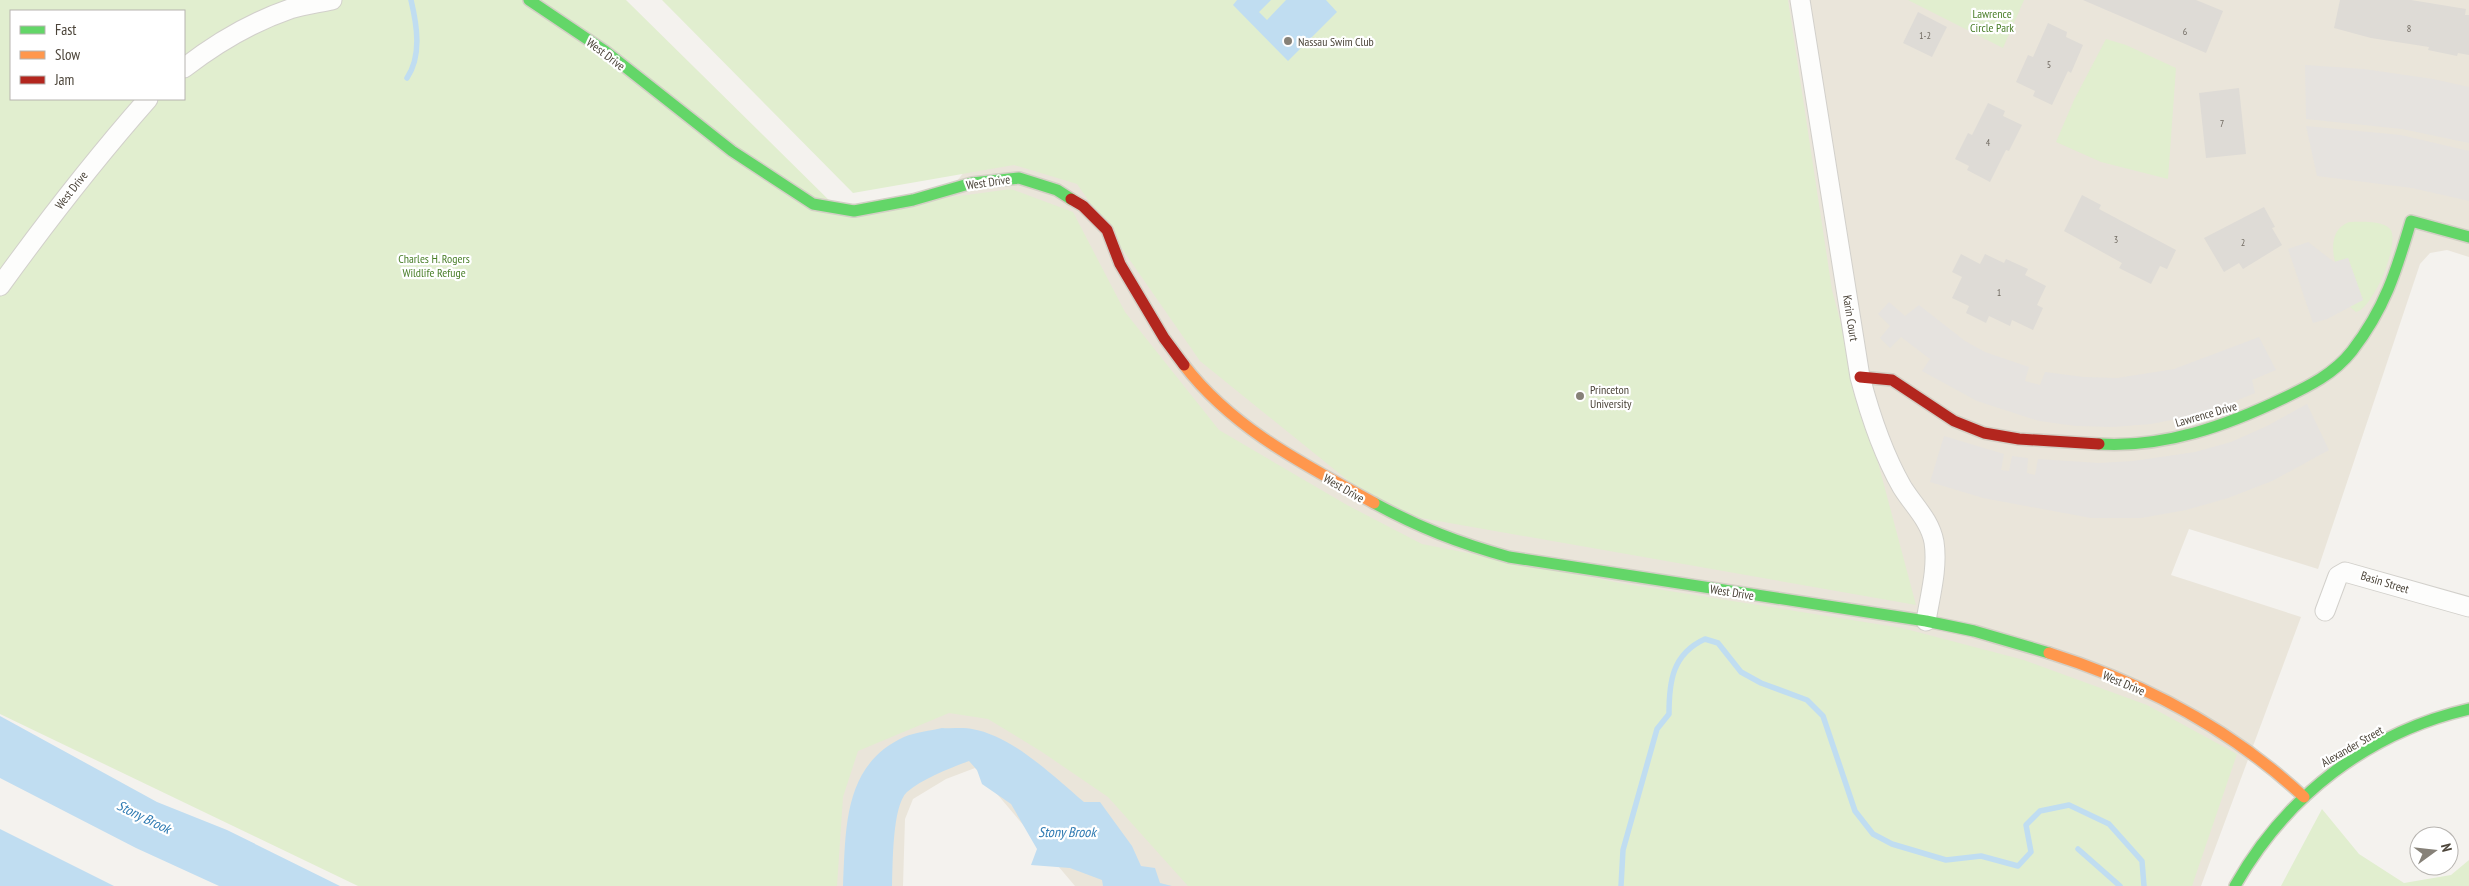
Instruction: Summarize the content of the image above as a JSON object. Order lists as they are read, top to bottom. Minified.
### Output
{"streets":{"street":["West Drive","Karin Court","Lawrence Drive","Basin Street","Alexander Street"]},"crossings":[["West Drive","Karin Court"],["West Drive","Alexander Street"],["Karin Court","Lawrence Drive"]],"water":["Stony Brook"],"parks":["Lawrence Circle Park","Charles H. Rogers Wildlife Refuge"],"places":["Nassau Swim Club","Princeton University"],"house_numbers":["8","6","1-2","5","7","4","3","2","1"],"legend":["Fast","Slow","Jam"],"north":"right"}
